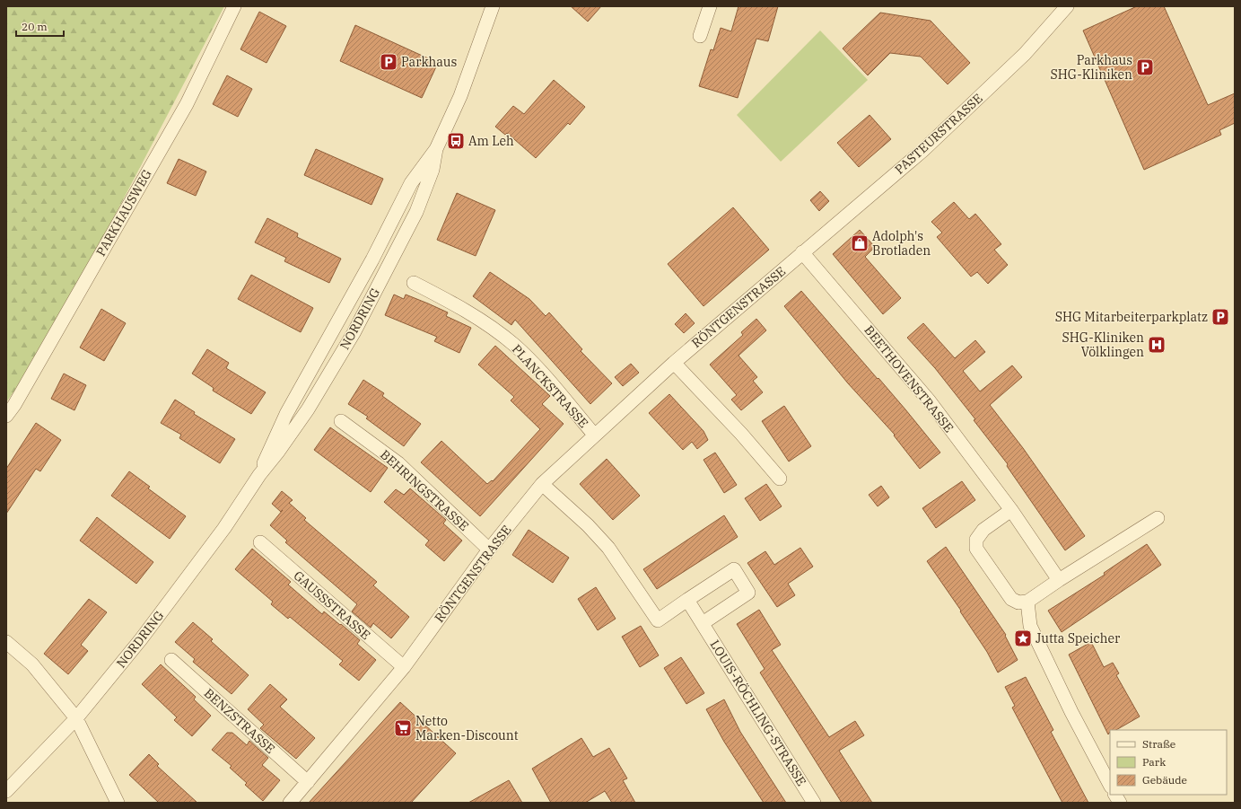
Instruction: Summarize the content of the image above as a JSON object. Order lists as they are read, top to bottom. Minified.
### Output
{"streets":{"street":["PASTEURSTRASSE","PARKHAUSWEG","RÖNTGENSTRASSE","NORDRING","BEETHOVENSTRASSE","PLANCKSTRASSE","BEHRINGSTRASSE","GAUSSSTRASSE","LOUIS-RÖCHLING-STRASSE","BENZSTRASSE"]},"crossings":[["PASTEURSTRASSE","RÖNTGENSTRASSE"],["PASTEURSTRASSE","BEETHOVENSTRASSE"],["RÖNTGENSTRASSE","BEETHOVENSTRASSE"],["RÖNTGENSTRASSE","PLANCKSTRASSE"],["RÖNTGENSTRASSE","BEHRINGSTRASSE"],["RÖNTGENSTRASSE","GAUSSSTRASSE"],["RÖNTGENSTRASSE","BENZSTRASSE"]],"places":{"parking":["Parkhaus","Parkhaus SHG-Kliniken","SHG Mitarbeiterparkplatz"],"bus stop":["Am Leh"],"shop":["Adolph's Brotladen"],"hospital":["SHG-Kliniken Völklingen"],"place":["Jutta Speicher"],"supermarket":["Netto Marken-Discount"]},"legend":["Straße","Park","Gebäude"],"scale_bar":"20 m"}
